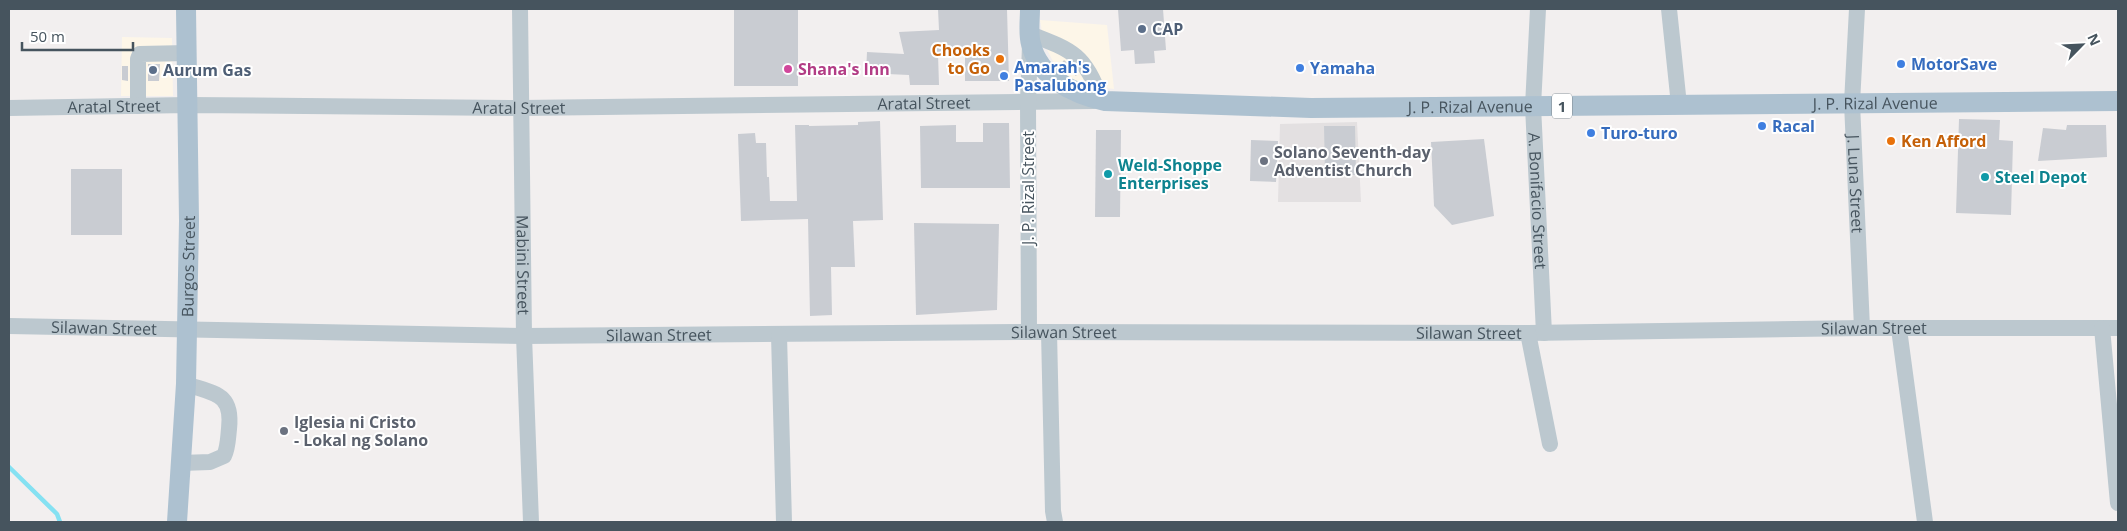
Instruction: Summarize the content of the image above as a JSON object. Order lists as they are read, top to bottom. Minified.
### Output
{"streets":{"main road":["J. P. Rizal Avenue","1","Burgos Street"],"street":["Aratal Street","J. Luna Street","J. P. Rizal Street","A. Bonifacio Street","Mabini Street","Silawan Street"]},"crossings":[["Aratal Street","J. P. Rizal Avenue"],["Aratal Street","J. P. Rizal Street"],["Aratal Street","Burgos Street"],["Aratal Street","Mabini Street"],["J. P. Rizal Avenue","J. Luna Street"],["J. P. Rizal Avenue","J. P. Rizal Street"],["J. P. Rizal Avenue","A. Bonifacio Street"],["J. Luna Street","Silawan Street"],["J. P. Rizal Street","Silawan Street"],["A. Bonifacio Street","Silawan Street"],["Burgos Street","Silawan Street"],["Mabini Street","Silawan Street"]],"places":["CAP","Chooks to Go","MotorSave","Yamaha","Shana's Inn","Aurum Gas","Amarah's Pasalubong","Racal","Turo-turo","Ken Afford","Solano Seventh-day Adventist Church","Weld-Shoppe Enterprises","Steel Depot","Iglesia ni Cristo - Lokal ng Solano"],"scale_bar":"50 m","north":"top right"}
